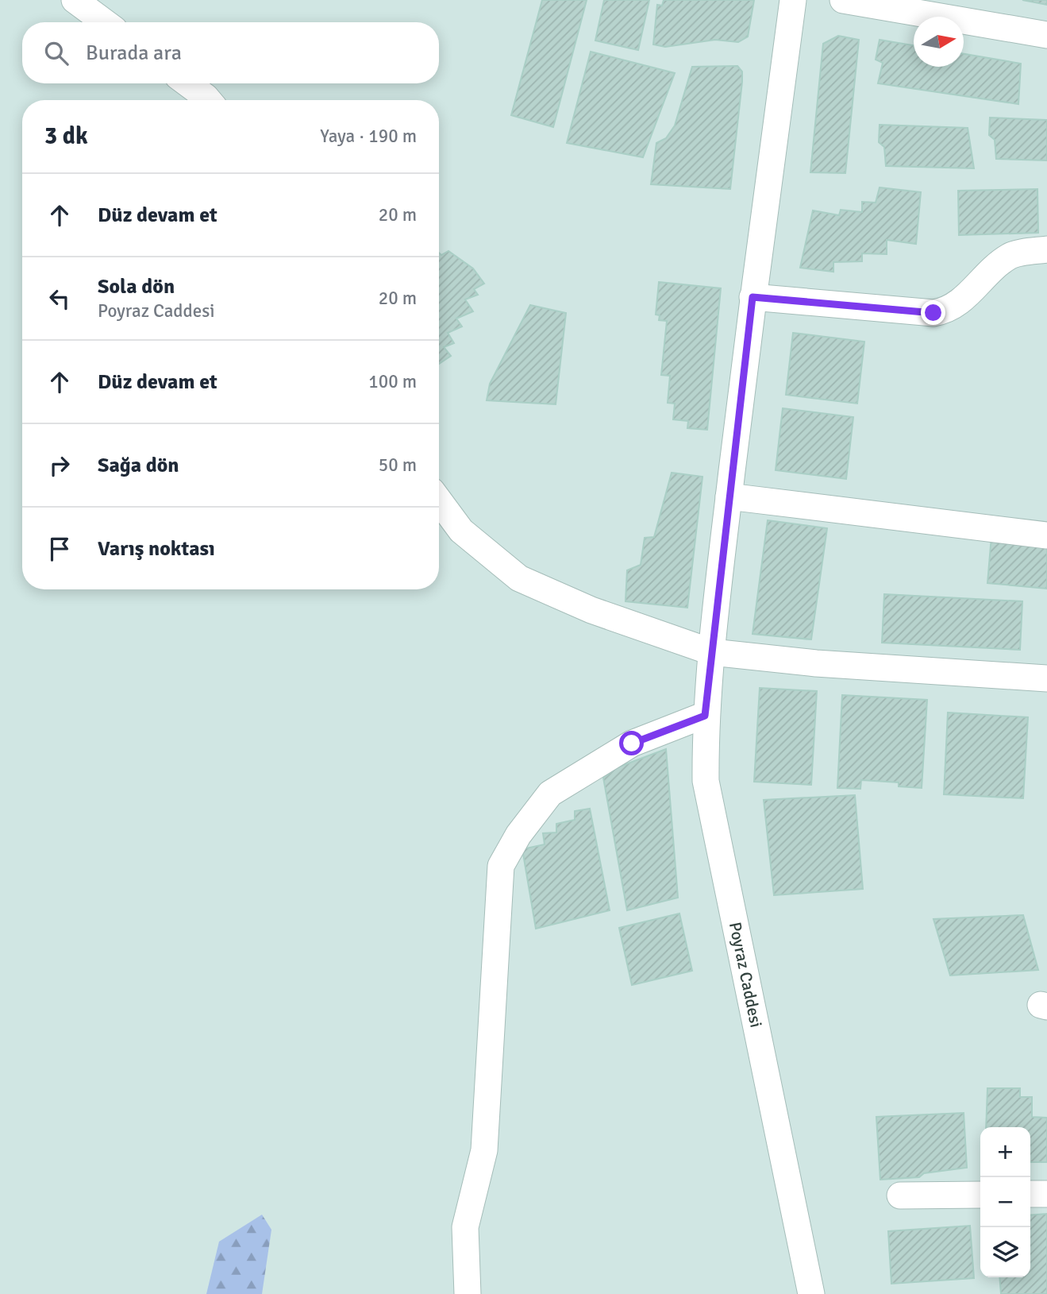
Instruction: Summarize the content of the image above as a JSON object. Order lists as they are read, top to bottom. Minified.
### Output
{"streets":{"street":["Poyraz Caddesi"]},"north":"right","page":{"search":"Burada ara","heading":["3 dk","Yaya · 190 m"],"list":[["Düz devam et","20 m"],["Sola dön","Poyraz Caddesi","20 m"],["Düz devam et","100 m"],["Sağa dön","50 m"],"Varış noktası"],"map_buttons":["+","−"]}}
